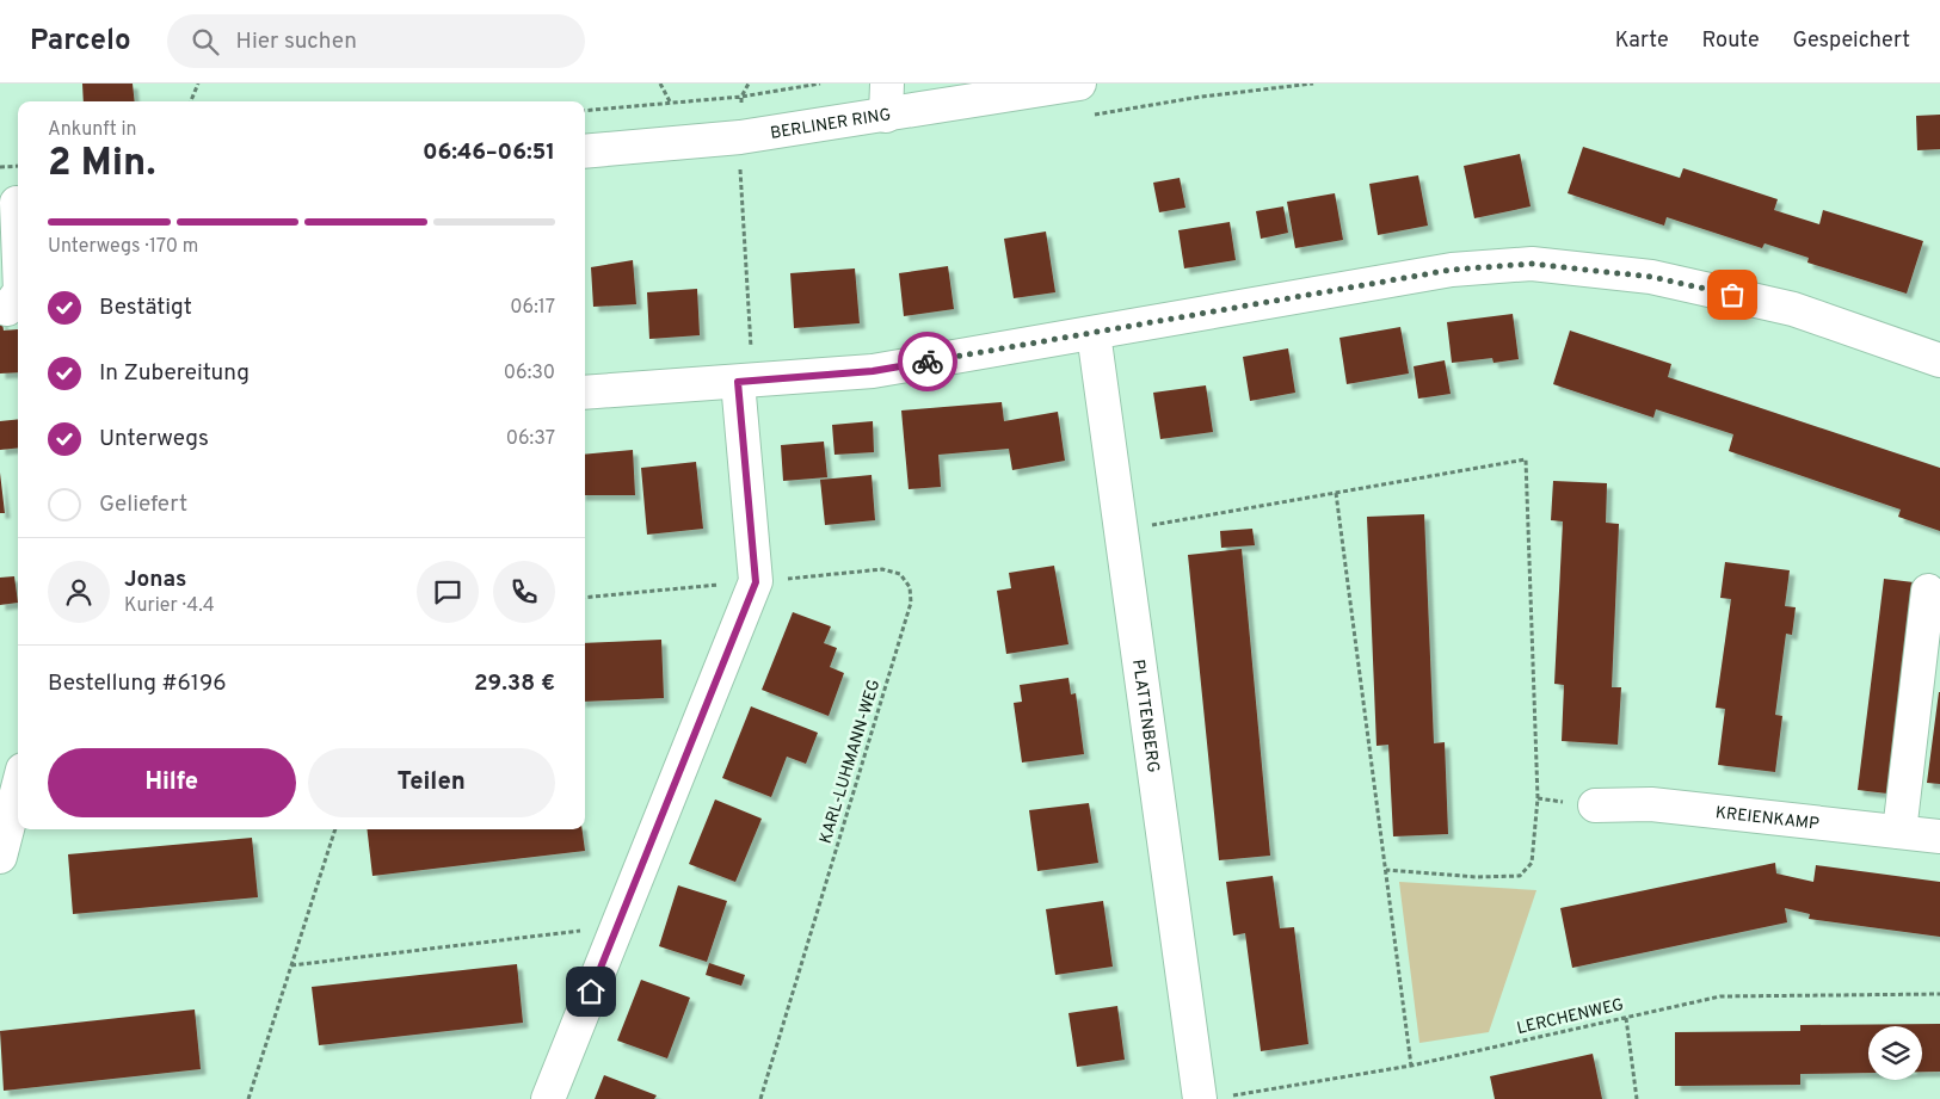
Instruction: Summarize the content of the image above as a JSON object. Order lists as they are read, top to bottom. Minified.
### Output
{"streets":{"street":["BERLINER RING","PLATTENBERG","KREIENKAMP"],"path":["KARL-LUHMANN-WEG","LERCHENWEG"]},"crossings":[["PLATTENBERG","LERCHENWEG"]],"page":{"header":"Parcelo","search":"Hier suchen","nav":["Karte","Route","Gespeichert"],"heading":["2 Min.","Ankunft in","06:46–06:51"],"panel":["Jonas","Kurier · 4.4","Bestellung #6196","29.38 €"],"bar":"Unterwegs · 170 m","list":[["Bestätigt","06:17"],["In Zubereitung","06:30"],["Unterwegs","06:37"],"Geliefert"],"buttons":["Hilfe","Teilen"]}}
